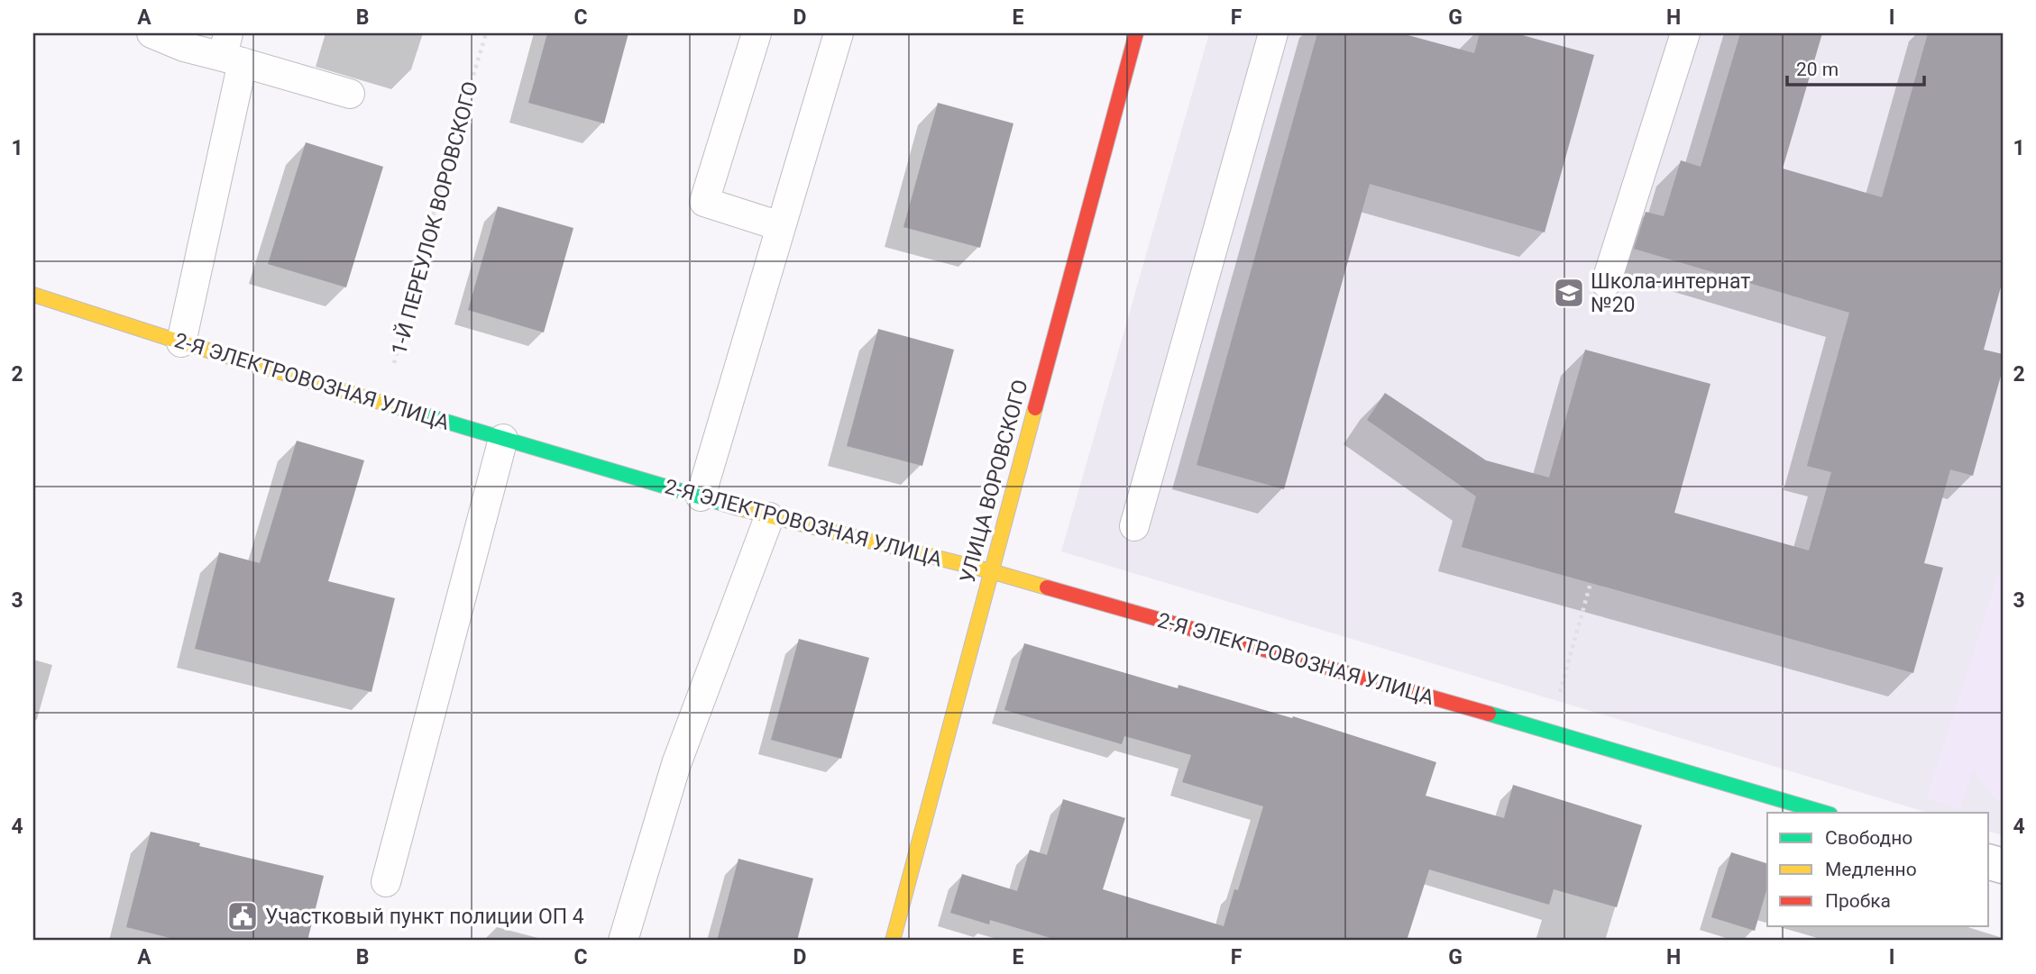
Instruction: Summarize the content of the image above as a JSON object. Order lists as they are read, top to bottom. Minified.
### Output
{"streets":{"street":["2-Я ЭЛЕКТРОВОЗНАЯ УЛИЦА","УЛИЦА ВОРОВСКОГО"],"path":["1-Й ПЕРЕУЛОК ВОРОВСКОГО"]},"crossings":[["1-Й ПЕРЕУЛОК ВОРОВСКОГО","2-Я ЭЛЕКТРОВОЗНАЯ УЛИЦА"],["2-Я ЭЛЕКТРОВОЗНАЯ УЛИЦА","УЛИЦА ВОРОВСКОГО"]],"places":{"school or university":["Школа-интернат №20"],"public building":["Участковый пункт полиции ОП 4"]},"legend":["Свободно","Медленно","Пробка"],"scale_bar":"20 m","grid":{"columns":["A","B","C","D","E","F","G","H","I"],"rows":["1","2","3","4"]}}
